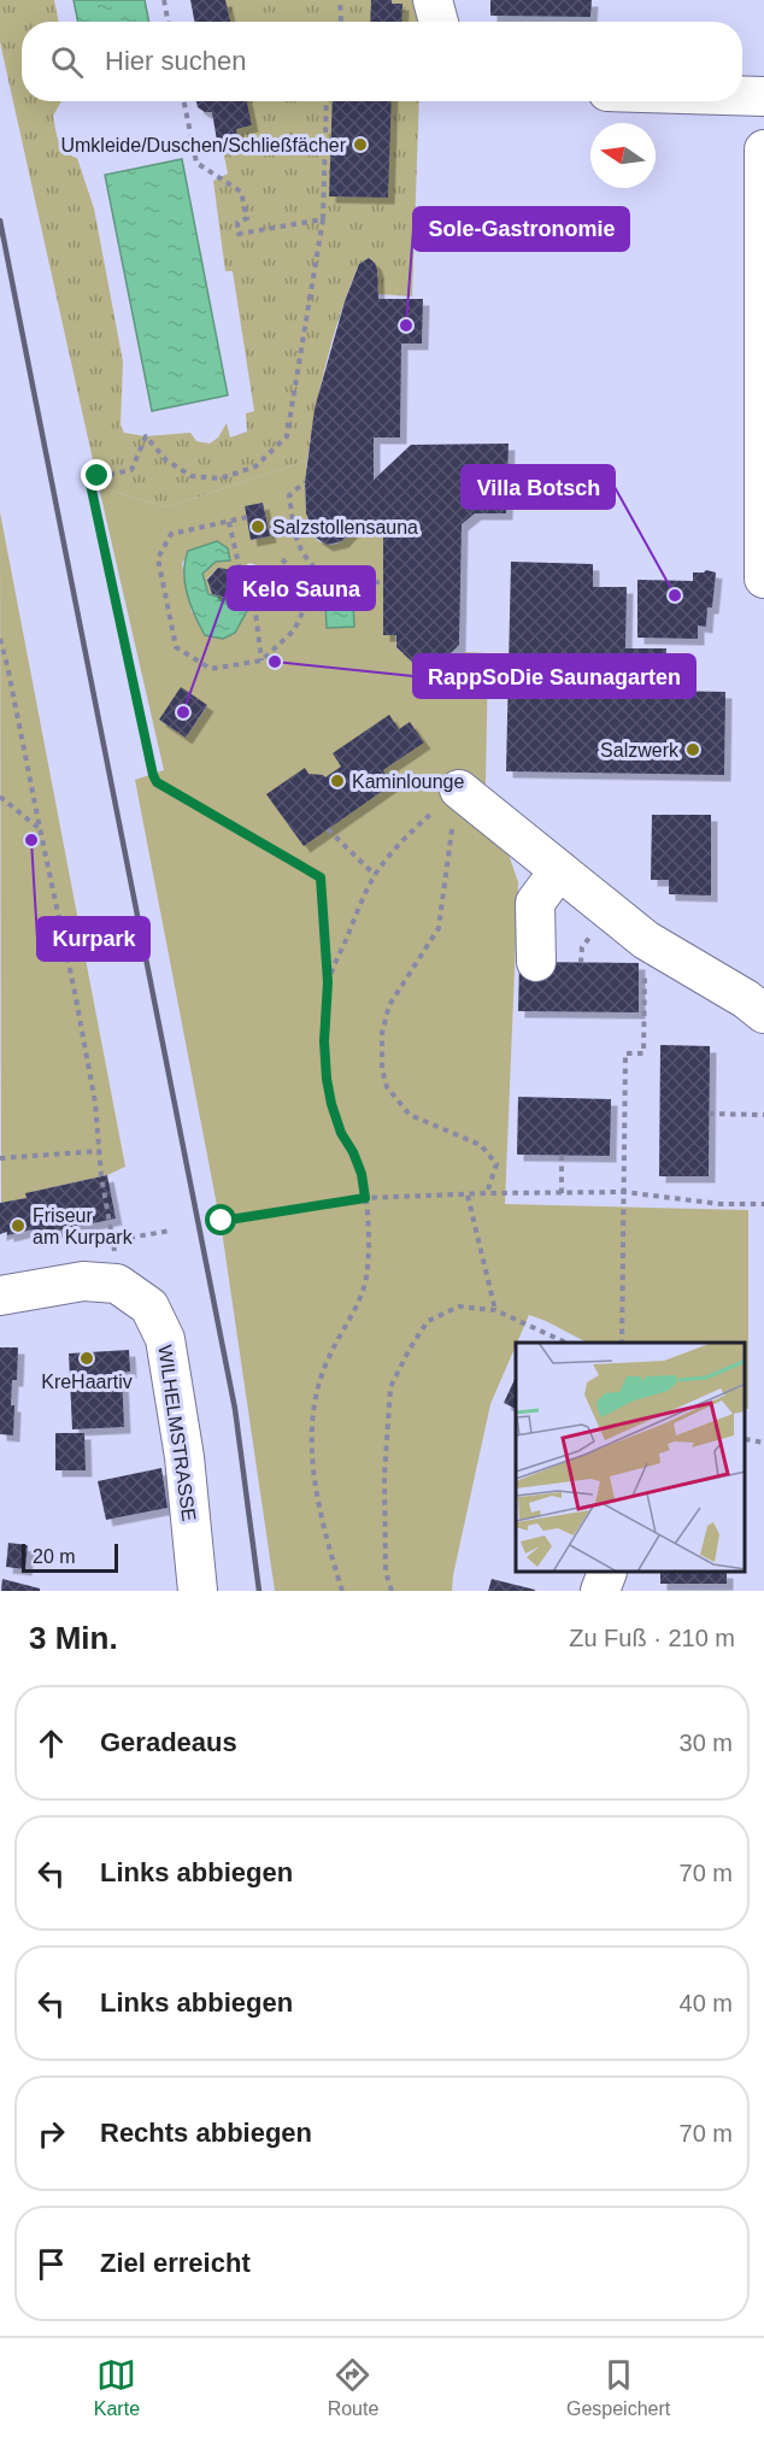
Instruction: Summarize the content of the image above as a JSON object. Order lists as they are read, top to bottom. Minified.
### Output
{"streets":{"street":["WILHELMSTRASSE"]},"places":["Umkleide/Duschen/Schließfächer","Sole-Gastronomie","Salzstollensauna","Villa Botsch","RappSoDie Saunagarten","Kelo Sauna","Salzwerk","Kaminlounge","Kurpark","Friseur am Kurpark","KreHaartiv"],"scale_bar":"20 m","north":"left","page":{"search":"Hier suchen","scale":"20 m","heading":["3 Min.","Zu Fuß · 210 m"],"list":[["Geradeaus","30 m"],["Links abbiegen","70 m"],["Links abbiegen","40 m"],["Rechts abbiegen","70 m"],"Ziel erreicht"],"nav":["Karte","Route","Gespeichert"]}}
